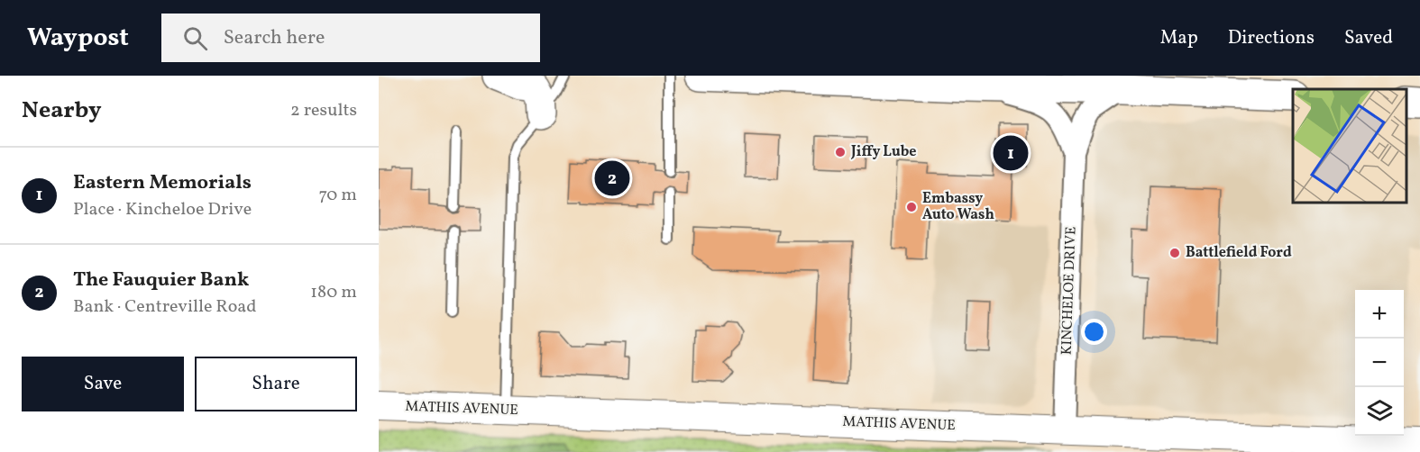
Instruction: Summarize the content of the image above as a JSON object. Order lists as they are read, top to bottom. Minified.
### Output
{"streets":{"street":["KINCHELOE DRIVE","MATHIS AVENUE"]},"crossings":[["KINCHELOE DRIVE","MATHIS AVENUE"]],"places":["Jiffy Lube","Embassy Auto Wash","Battlefield Ford"],"page":{"header":"Waypost","search":"Search here","nav":["Map","Directions","Saved"],"heading":["Nearby","2 results"],"pins":["1","2"],"list":[{"mark":"1","name":"Eastern Memorials","note":"Place · Kincheloe Drive","value":"70 m"},{"mark":"2","name":"The Fauquier Bank","note":"Bank · Centreville Road","value":"180 m"}],"map_buttons":["+","−"],"buttons":["Save","Share"]}}
